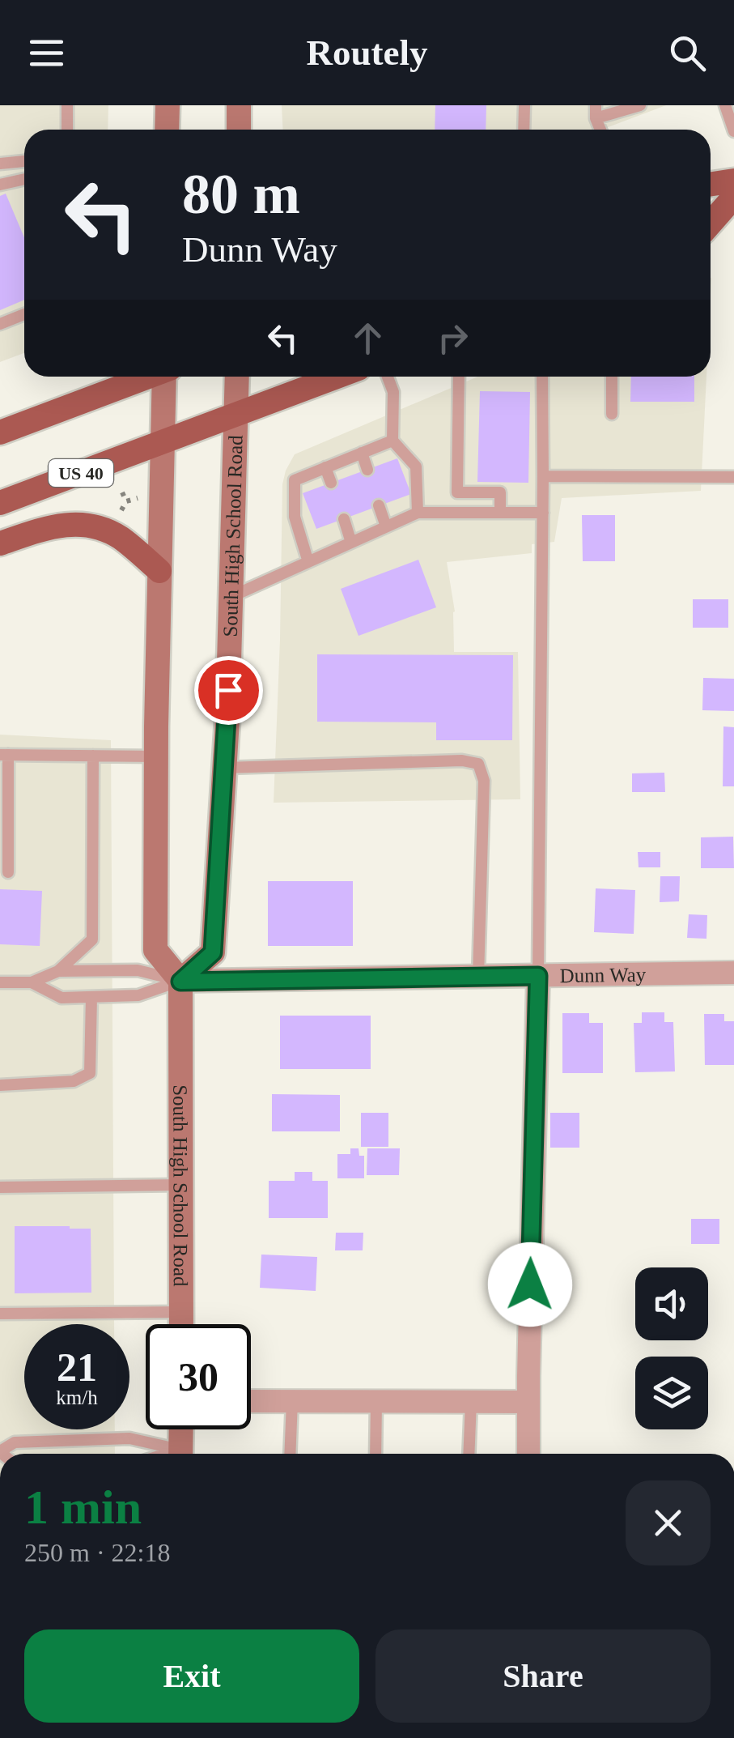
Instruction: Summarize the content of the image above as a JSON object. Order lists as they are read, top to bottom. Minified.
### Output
{"streets":{"main road":["US 40"],"street":["South High School Road","Dunn Way"]},"crossings":[["US 40","South High School Road"],["South High School Road","Dunn Way"]],"page":{"header":"Routely","turn":["80 m","Dunn Way"],"speed":"21 km/h","limit":"30","heading":["1 min","250 m · 22:18"],"buttons":["Exit","Share"]}}
